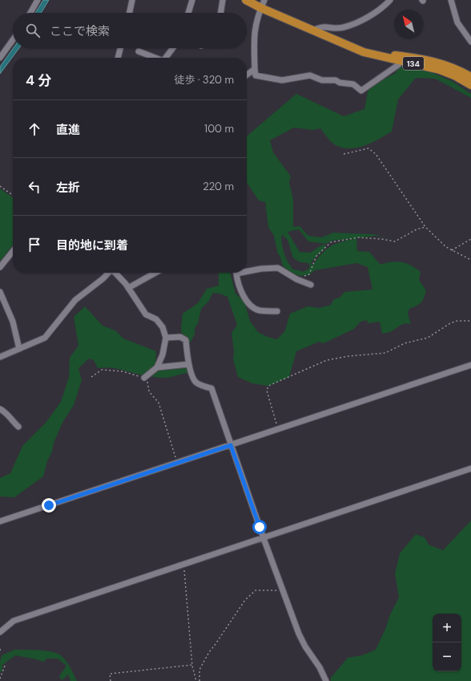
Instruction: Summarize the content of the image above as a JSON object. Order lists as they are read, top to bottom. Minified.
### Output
{"streets":{"highway":["134"]},"north":"top left","page":{"search":"ここで検索","heading":["4 分","徒歩 · 320 m"],"list":[["直進","100 m"],["左折","220 m"],"目的地に到着"],"map_buttons":["+","−"]}}
